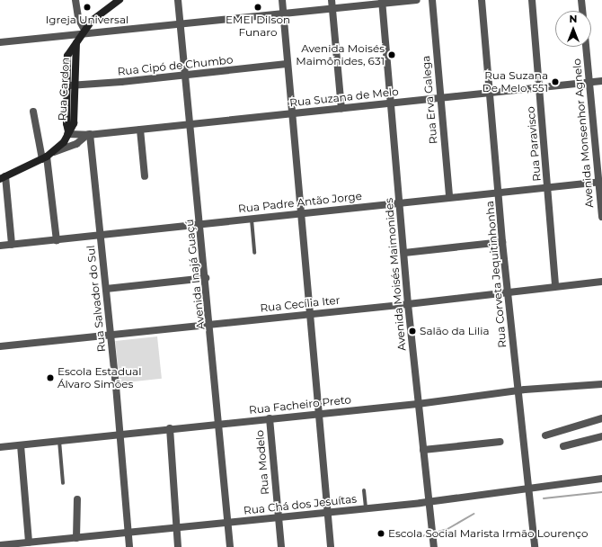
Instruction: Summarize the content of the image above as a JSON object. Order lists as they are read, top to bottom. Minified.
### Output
{"streets":{"street":["Rua Cipó de Chumbo","Rua Cardon","Rua Suzana de Melo","Rua Erva Galega","Avenida Monsenhor Agnelo","Rua Paravisco","Rua Padre Antão Jorge","Avenida Inajá Guaçú","Avenida Moisés Maimonides","Rua Corveta Jequitinhonha","Rua Salvador do Sul","Rua Cecília Iter","Rua Facheiro Preto","Rua Modelo","Rua Chá dos Jesuítas"]},"crossings":[["Rua Cipó de Chumbo","Rua Cardon"],["Rua Cipó de Chumbo","Avenida Inajá Guaçú"],["Rua Cardon","Rua Suzana de Melo"],["Rua Suzana de Melo","Rua Erva Galega"],["Rua Suzana de Melo","Avenida Monsenhor Agnelo"],["Rua Suzana de Melo","Rua Paravisco"],["Rua Suzana de Melo","Avenida Inajá Guaçú"],["Rua Suzana de Melo","Avenida Moisés Maimonides"],["Rua Suzana de Melo","Rua Corveta Jequitinhonha"],["Rua Suzana de Melo","Rua Salvador do Sul"],["Rua Erva Galega","Rua Padre Antão Jorge"],["Avenida Monsenhor Agnelo","Rua Padre Antão Jorge"],["Rua Paravisco","Rua Padre Antão Jorge"],["Rua Paravisco","Rua Cecília Iter"],["Rua Padre Antão Jorge","Avenida Inajá Guaçú"],["Rua Padre Antão Jorge","Avenida Moisés Maimonides"],["Rua Padre Antão Jorge","Rua Corveta Jequitinhonha"],["Rua Padre Antão Jorge","Rua Salvador do Sul"],["Avenida Inajá Guaçú","Rua Cecília Iter"],["Avenida Inajá Guaçú","Rua Facheiro Preto"],["Avenida Inajá Guaçú","Rua Chá dos Jesuítas"],["Avenida Moisés Maimonides","Rua Cecília Iter"],["Avenida Moisés Maimonides","Rua Facheiro Preto"],["Avenida Moisés Maimonides","Rua Chá dos Jesuítas"],["Rua Corveta Jequitinhonha","Rua Cecília Iter"],["Rua Corveta Jequitinhonha","Rua Facheiro Preto"],["Rua Corveta Jequitinhonha","Rua Chá dos Jesuítas"],["Rua Salvador do Sul","Rua Cecília Iter"],["Rua Salvador do Sul","Rua Facheiro Preto"],["Rua Salvador do Sul","Rua Chá dos Jesuítas"],["Rua Facheiro Preto","Rua Modelo"],["Rua Modelo","Rua Chá dos Jesuítas"]],"places":["Igreja Universal","EMEI Dilson Funaro","Avenida Moisés Maimônides, 631","Rua Suzana De Melo, 551","Salão da Lilia","Escola Estadual Álvaro Simões","Escola Social Marista Irmão Lourenço"],"north":"top"}
